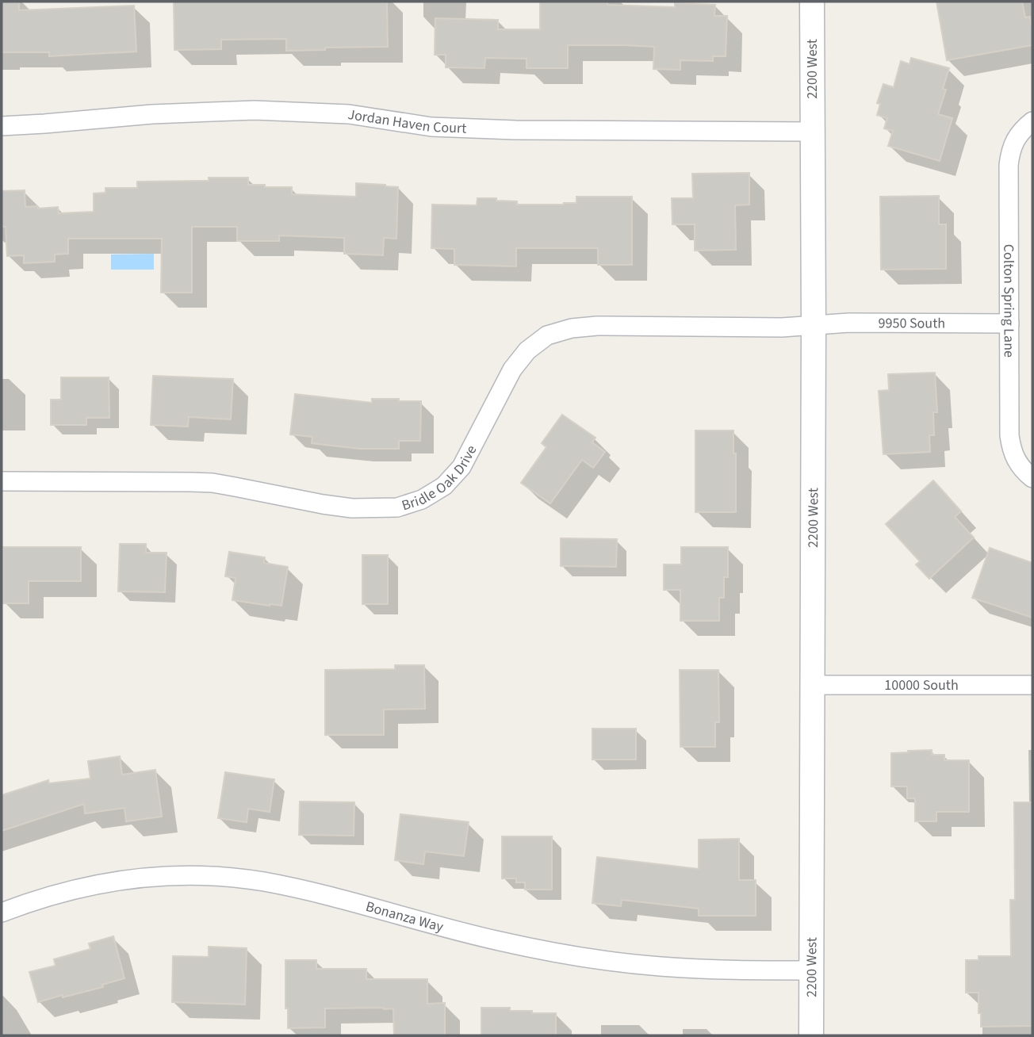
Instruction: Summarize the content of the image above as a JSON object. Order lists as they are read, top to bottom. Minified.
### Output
{"streets":{"street":["2200 West","Jordan Haven Court","Colton Spring Lane","9950 South","Bridle Oak Drive","10000 South","Bonanza Way"]},"crossings":[["2200 West","Jordan Haven Court"],["2200 West","9950 South"],["2200 West","Bridle Oak Drive"],["2200 West","10000 South"],["2200 West","Bonanza Way"],["Colton Spring Lane","9950 South"],["9950 South","Bridle Oak Drive"]]}
